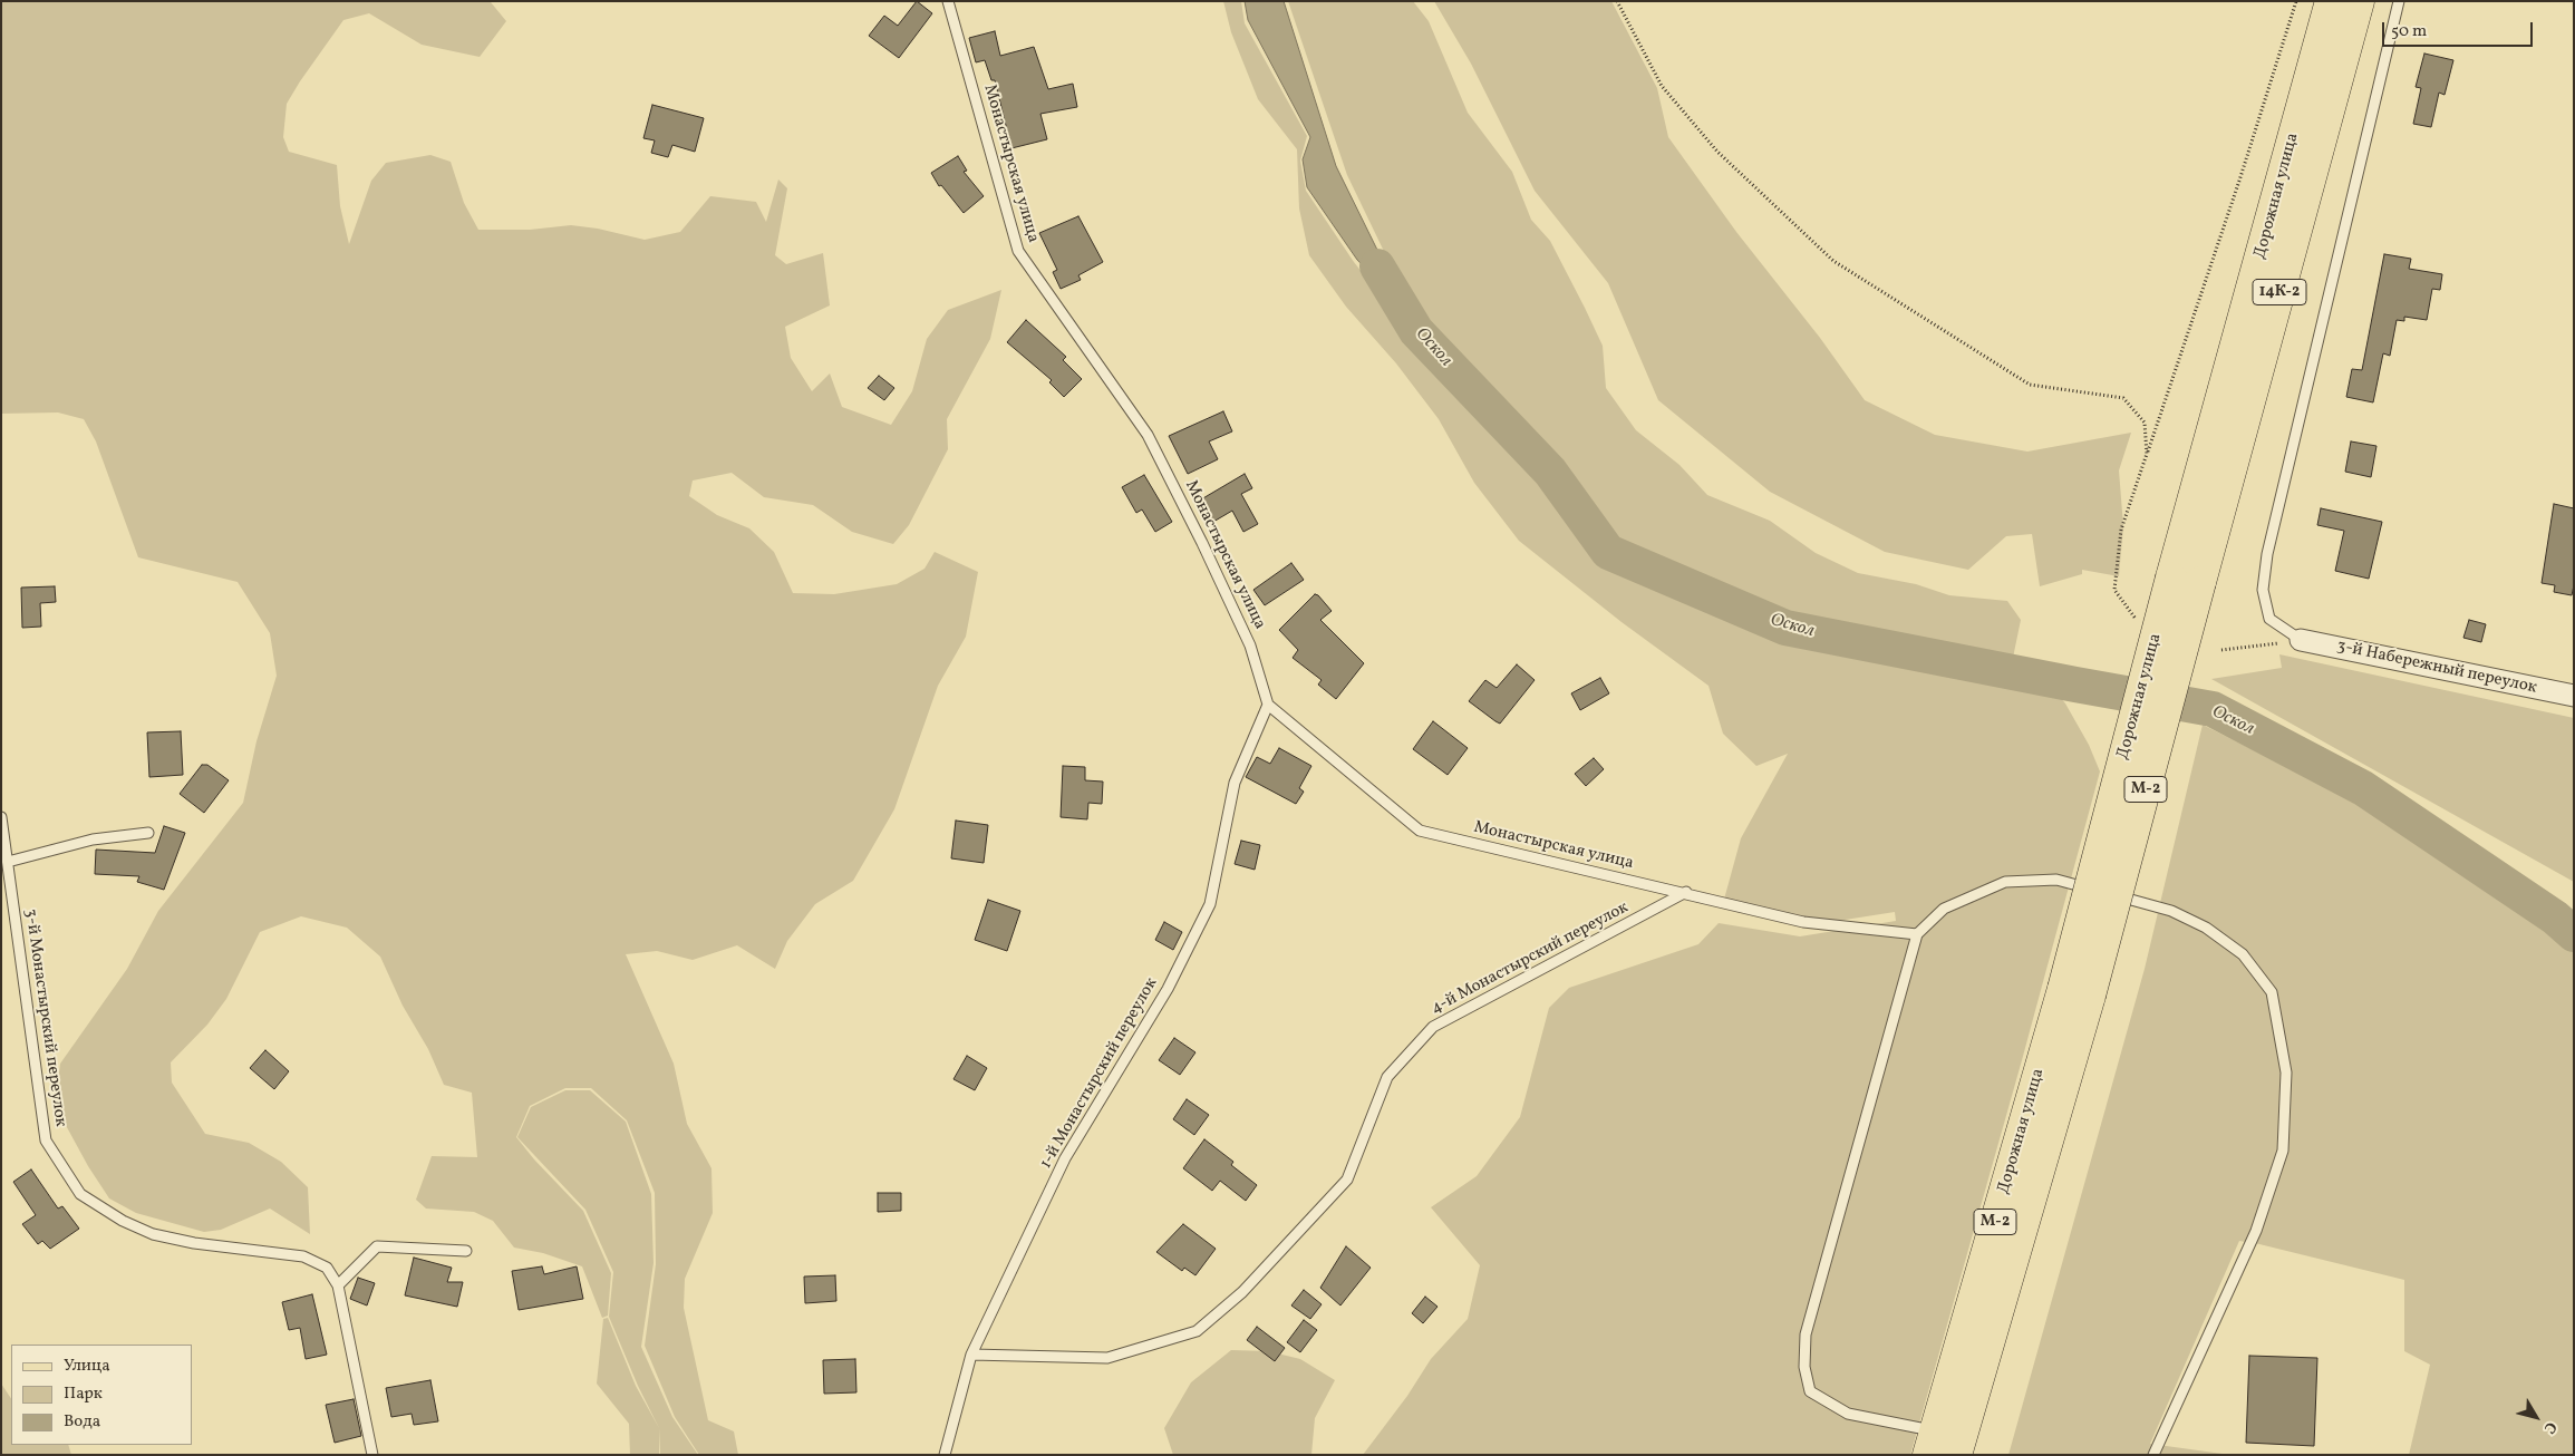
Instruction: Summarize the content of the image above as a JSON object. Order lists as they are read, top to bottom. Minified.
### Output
{"streets":{"main road":["Дорожная улица","14К-2","М-2"],"street":["3-й Набережный переулок"],"lane":["Монастырская улица","4-й Монастырский переулок","3-й Монастырский переулок","1-й Монастырский переулок"]},"crossings":[["Монастырская улица","4-й Монастырский переулок"],["Монастырская улица","1-й Монастырский переулок"],["4-й Монастырский переулок","1-й Монастырский переулок"]],"water":["Оскол"],"legend":["Улица","Парк","Вода"],"scale_bar":"50 m","north":"bottom right"}
